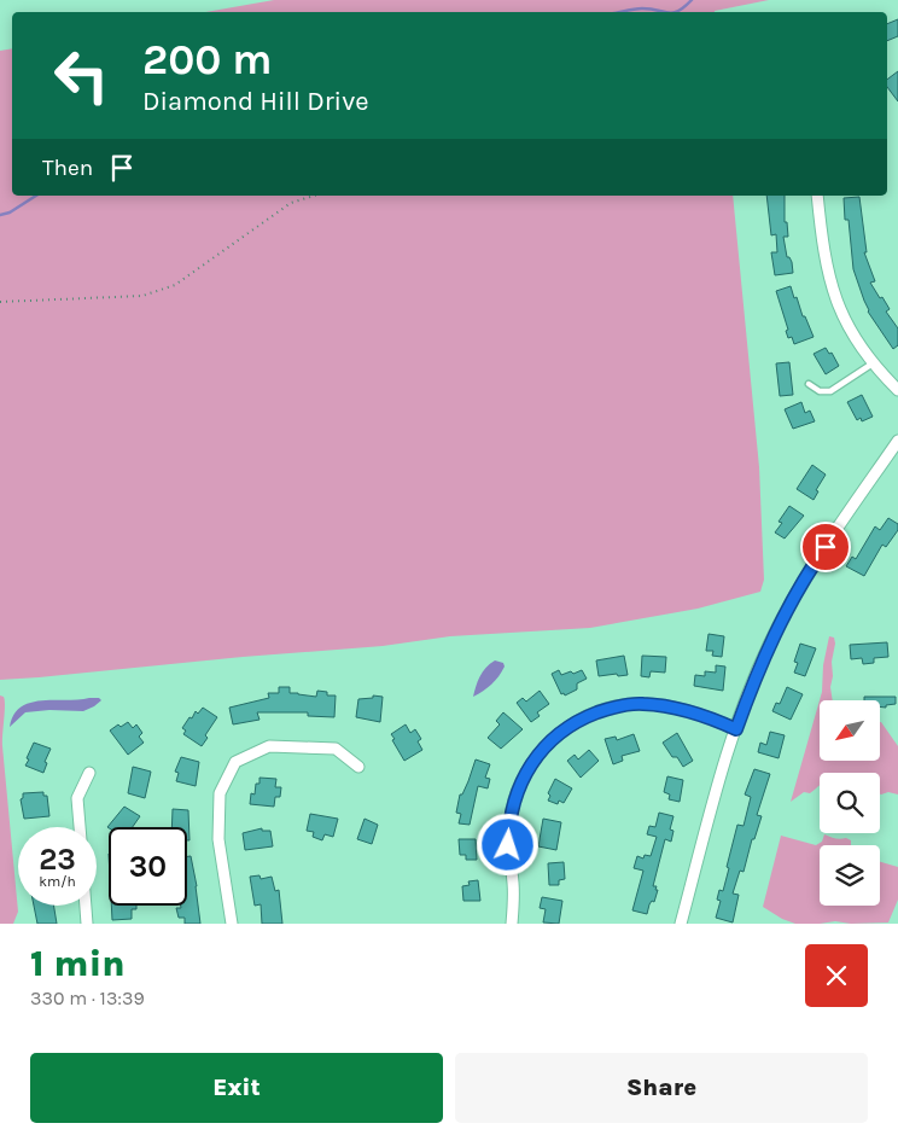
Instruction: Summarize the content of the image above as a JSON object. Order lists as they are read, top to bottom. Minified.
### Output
{"north":"bottom left","page":{"turn":["200 m","Diamond Hill Drive"],"then":"Then","speed":"23 km/h","limit":"30","heading":["1 min","330 m · 13:39"],"buttons":["Exit","Share"]}}
